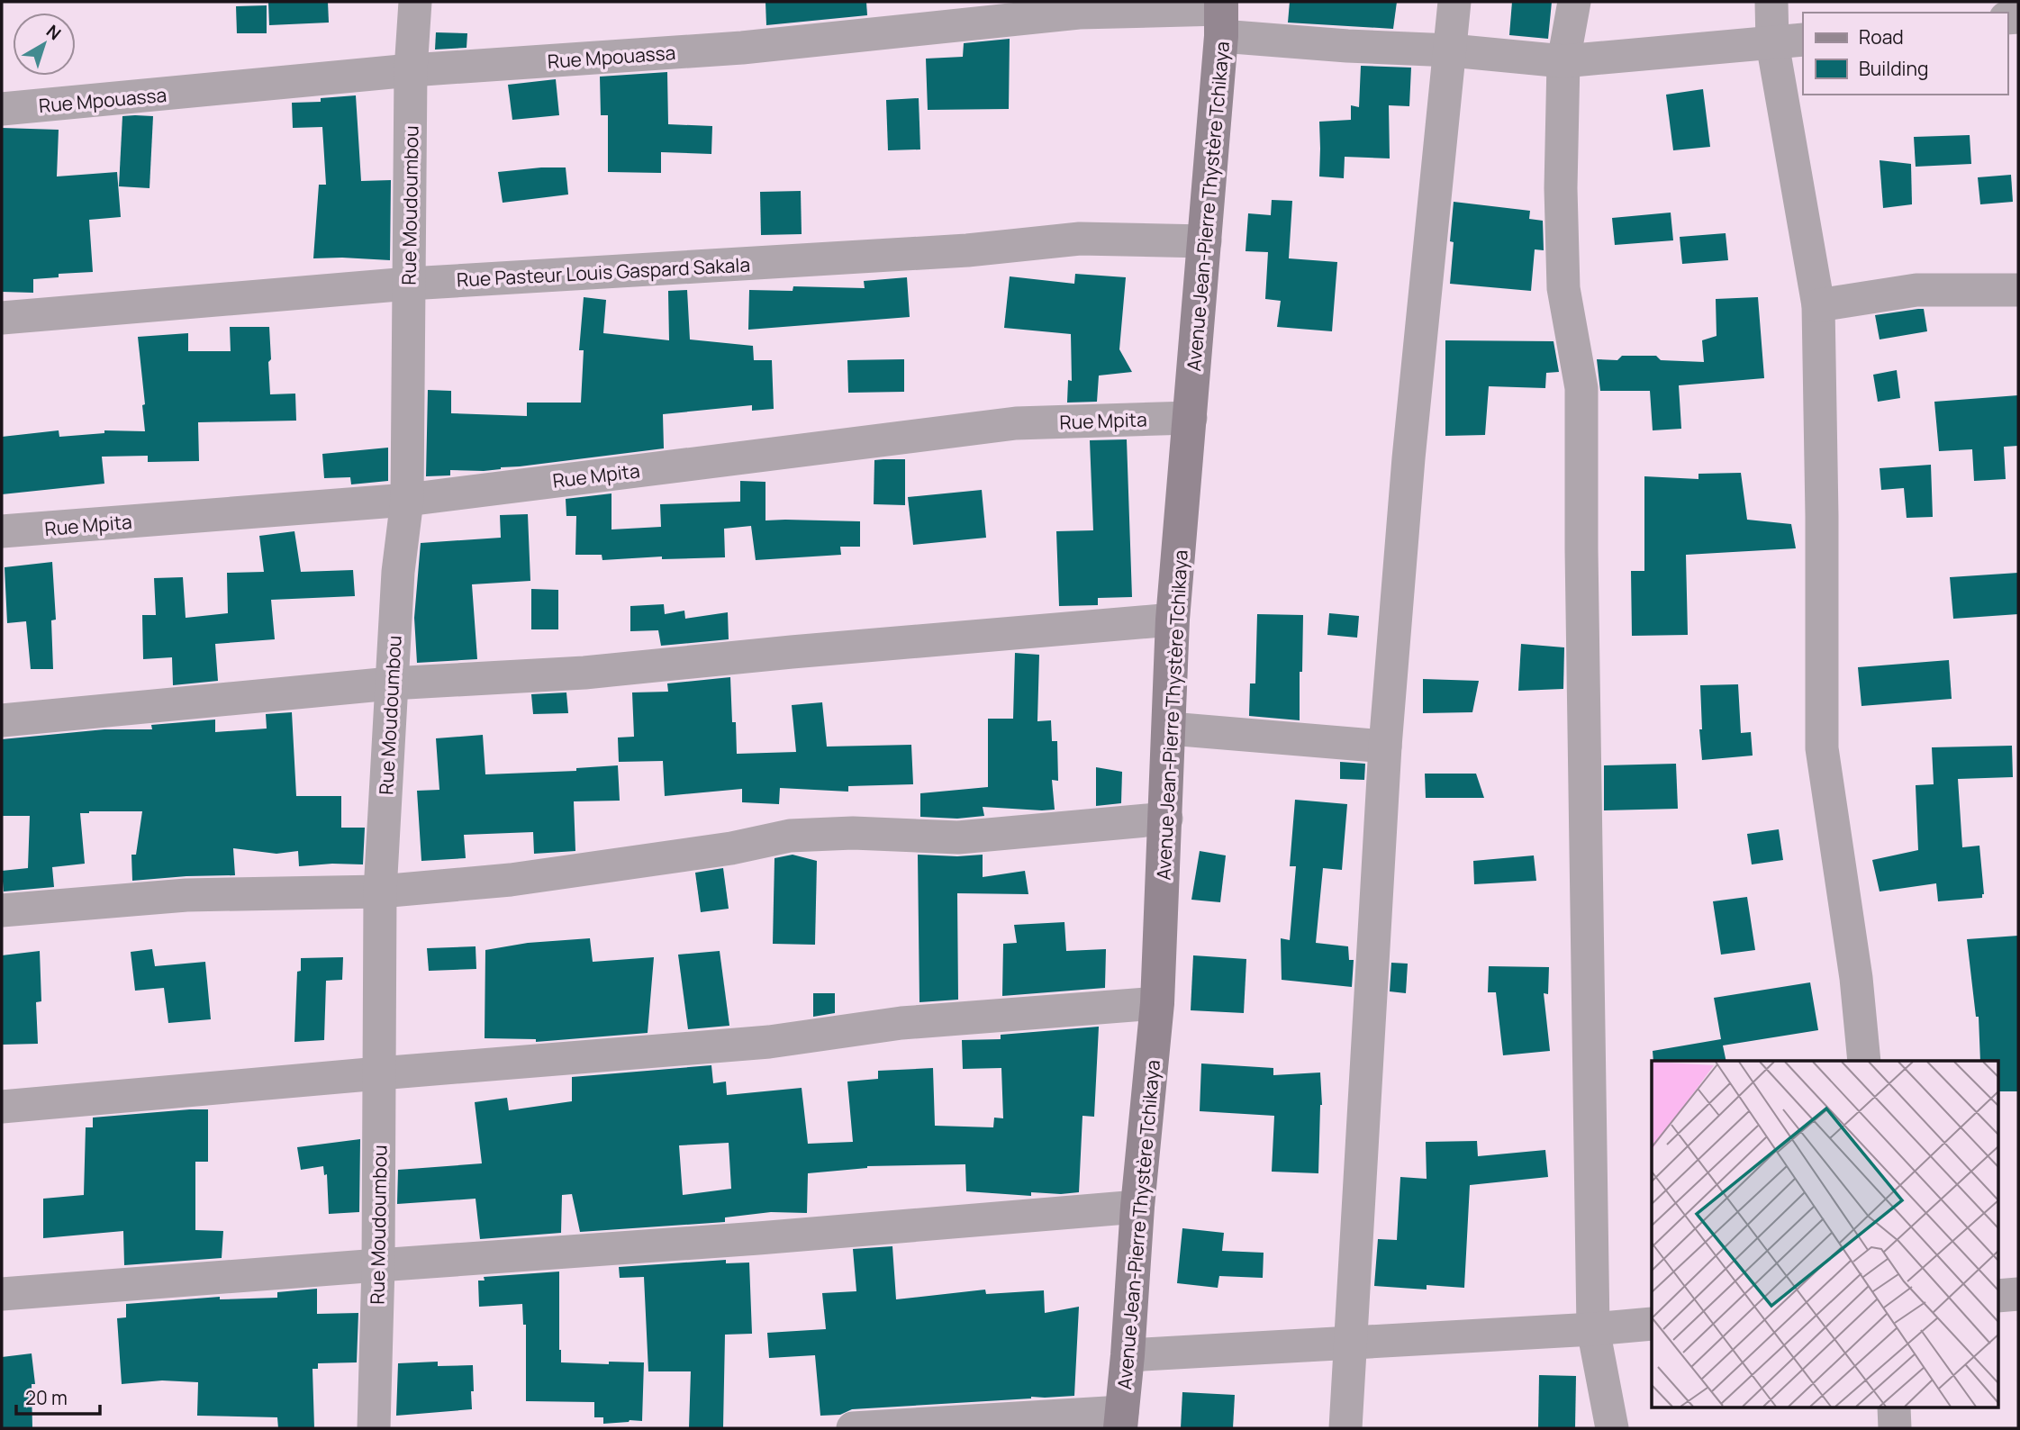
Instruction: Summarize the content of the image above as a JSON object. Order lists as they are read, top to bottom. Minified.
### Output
{"streets":{"street":["Rue Mpouassa","Rue Moudoumbou","Avenue Jean-Pierre Thystère Tchikaya","Rue Pasteur Louis Gaspard Sakala","Rue Mpita"]},"crossings":[["Rue Mpouassa","Rue Moudoumbou"],["Rue Mpouassa","Avenue Jean-Pierre Thystère Tchikaya"],["Rue Moudoumbou","Rue Pasteur Louis Gaspard Sakala"],["Rue Moudoumbou","Rue Mpita"],["Avenue Jean-Pierre Thystère Tchikaya","Rue Pasteur Louis Gaspard Sakala"],["Avenue Jean-Pierre Thystère Tchikaya","Rue Mpita"]],"legend":["Road","Building"],"scale_bar":"20 m","north":"top right"}
